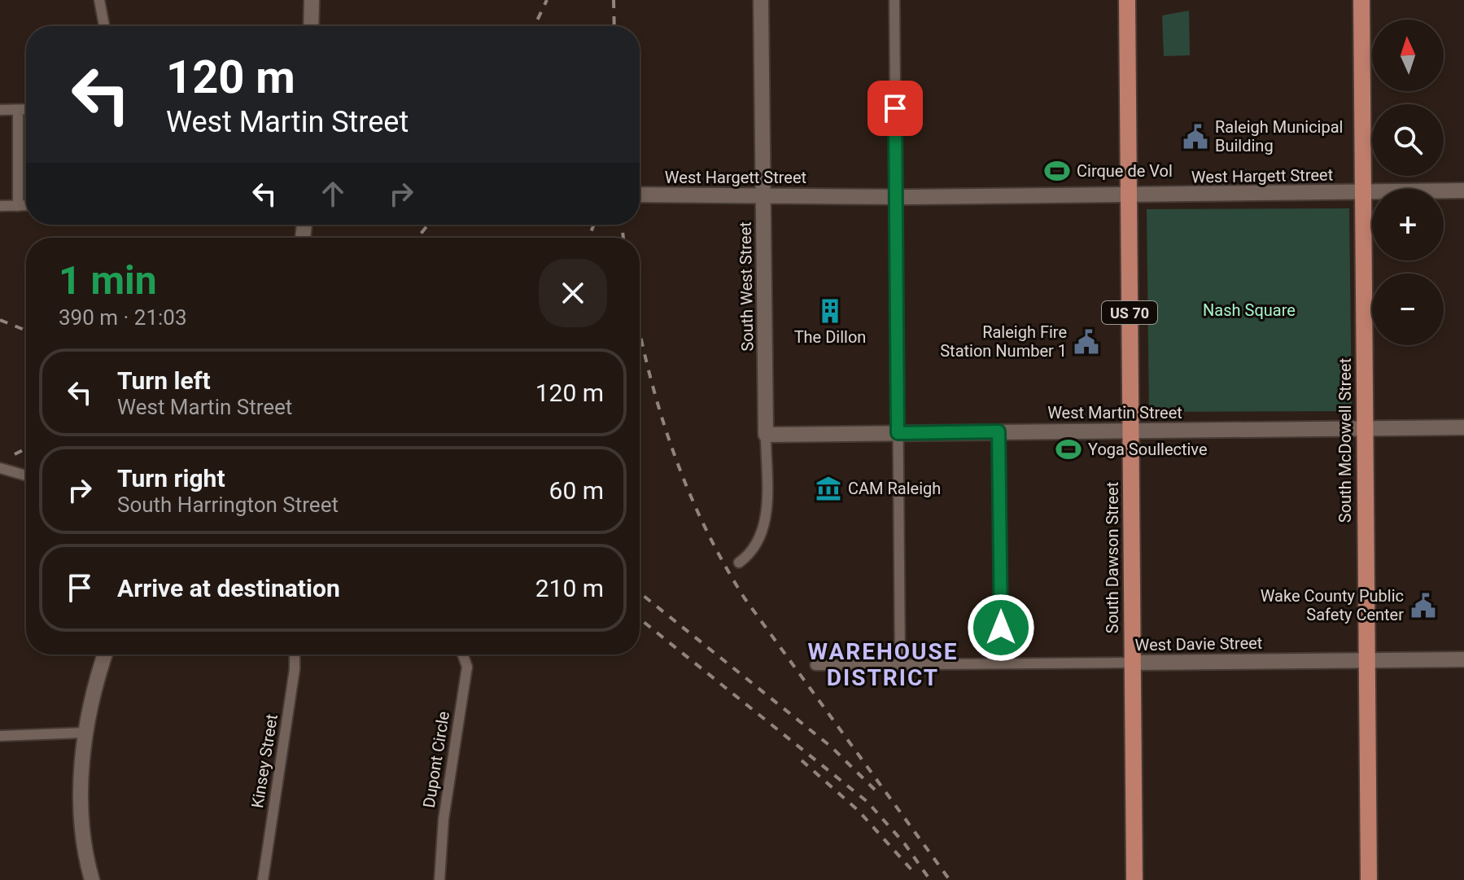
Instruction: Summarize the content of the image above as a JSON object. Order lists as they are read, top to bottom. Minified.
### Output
{"streets":{"main road":["US 70","South McDowell Street","South Dawson Street"],"street":["West Hargett Street","South West Street","West Martin Street","West Davie Street","Dupont Circle","Kinsey Street"]},"crossings":[["West Hargett Street","South West Street"],["West Hargett Street","South McDowell Street"],["West Hargett Street","South Dawson Street"],["South West Street","West Martin Street"],["West Martin Street","South McDowell Street"],["West Martin Street","South Dawson Street"],["South McDowell Street","West Davie Street"],["South Dawson Street","West Davie Street"]],"districts":["WAREHOUSE DISTRICT"],"parks":["Nash Square"],"places":{"public building":["Raleigh Municipal Building","Raleigh Fire Station Number 1","Wake County Public Safety Center"],"sports":["Cirque de Vol","Yoga Soullective"],"building":["The Dillon"],"museum":["CAM Raleigh"]},"north":"top","page":{"map_buttons":["+","−"],"turn":["120 m","West Martin Street"],"heading":["1 min","390 m · 21:03"],"list":[{"name":"Turn left","note":"West Martin Street","value":"120 m"},{"name":"Turn right","note":"South Harrington Street","value":"60 m"},{"name":"Arrive at destination","value":"210 m"}]}}
